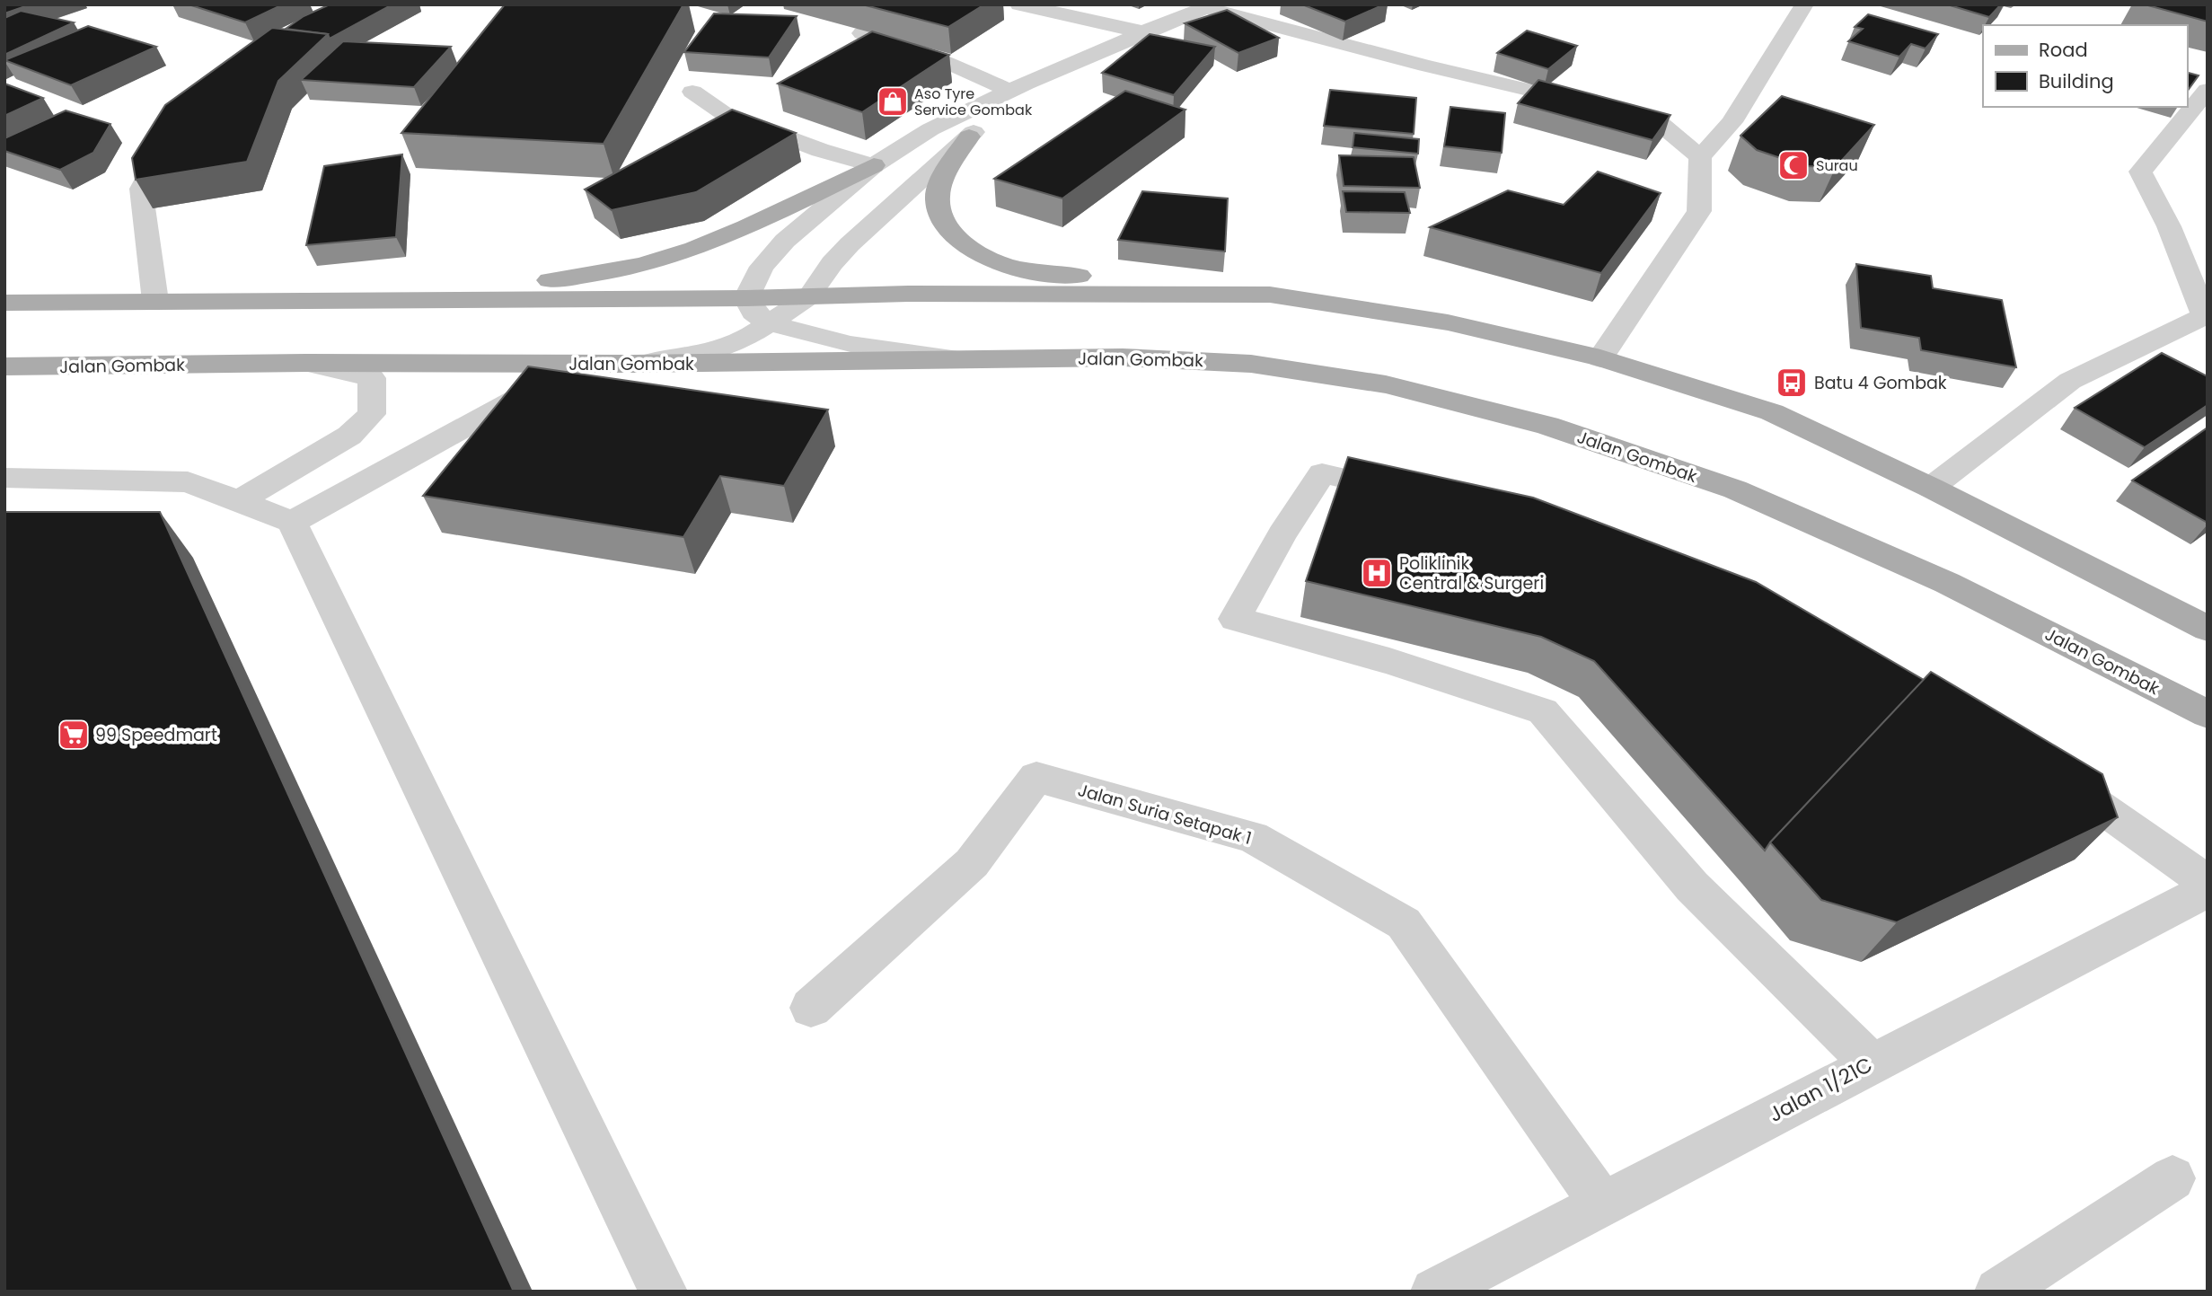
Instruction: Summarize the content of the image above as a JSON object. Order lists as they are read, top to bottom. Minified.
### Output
{"streets":{"main road":["Jalan Gombak"],"street":["Jalan Suria Setapak 1","Jalan 1/21C"]},"crossings":[["Jalan Suria Setapak 1","Jalan 1/21C"]],"places":{"shop":["Aso Tyre Service Gombak"],"mosque":["Surau"],"bus stop":["Batu 4 Gombak"],"hospital":["Poliklinik Central & Surgeri"],"supermarket":["99 Speedmart"]},"legend":["Road","Building"]}
